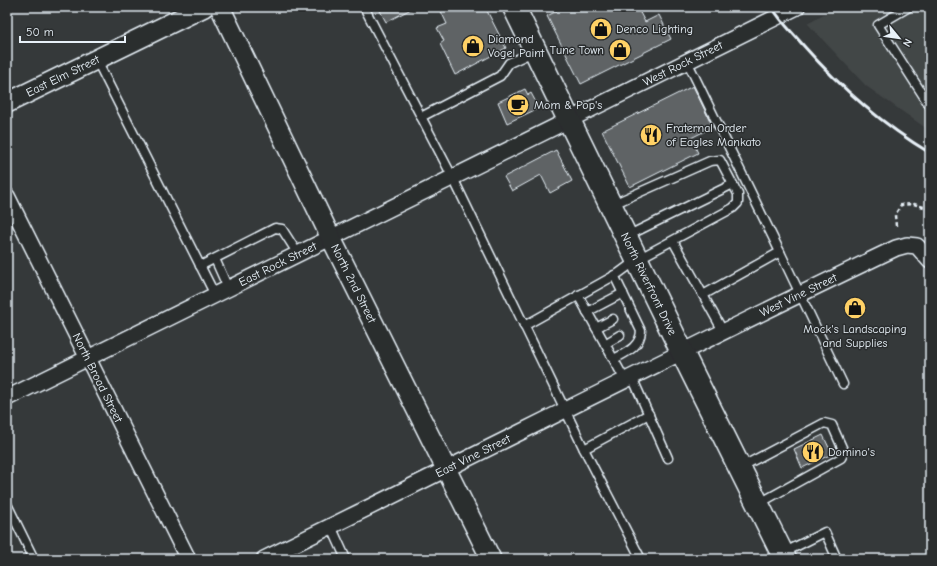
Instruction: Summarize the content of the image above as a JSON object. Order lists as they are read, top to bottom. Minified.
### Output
{"streets":{"main road":["North Riverfront Drive"],"street":["West Rock Street","East Elm Street","East Rock Street","North 2nd Street","West Vine Street","North Broad Street","East Vine Street"]},"crossings":[["West Rock Street","East Rock Street"],["West Rock Street","North Riverfront Drive"],["East Rock Street","North Riverfront Drive"],["East Rock Street","North 2nd Street"],["East Rock Street","North Broad Street"],["North Riverfront Drive","West Vine Street"],["North Riverfront Drive","East Vine Street"],["North 2nd Street","East Vine Street"],["West Vine Street","East Vine Street"]],"places":{"shop":["Denco Lighting","Diamond Vogel Paint","Tune Town","Mock's Landscaping and Supplies"],"cafe":["Mom & Pop's"],"restaurant":["Fraternal Order of Eagles Mankato","Domino's"]},"scale_bar":"50 m","north":"bottom right"}
